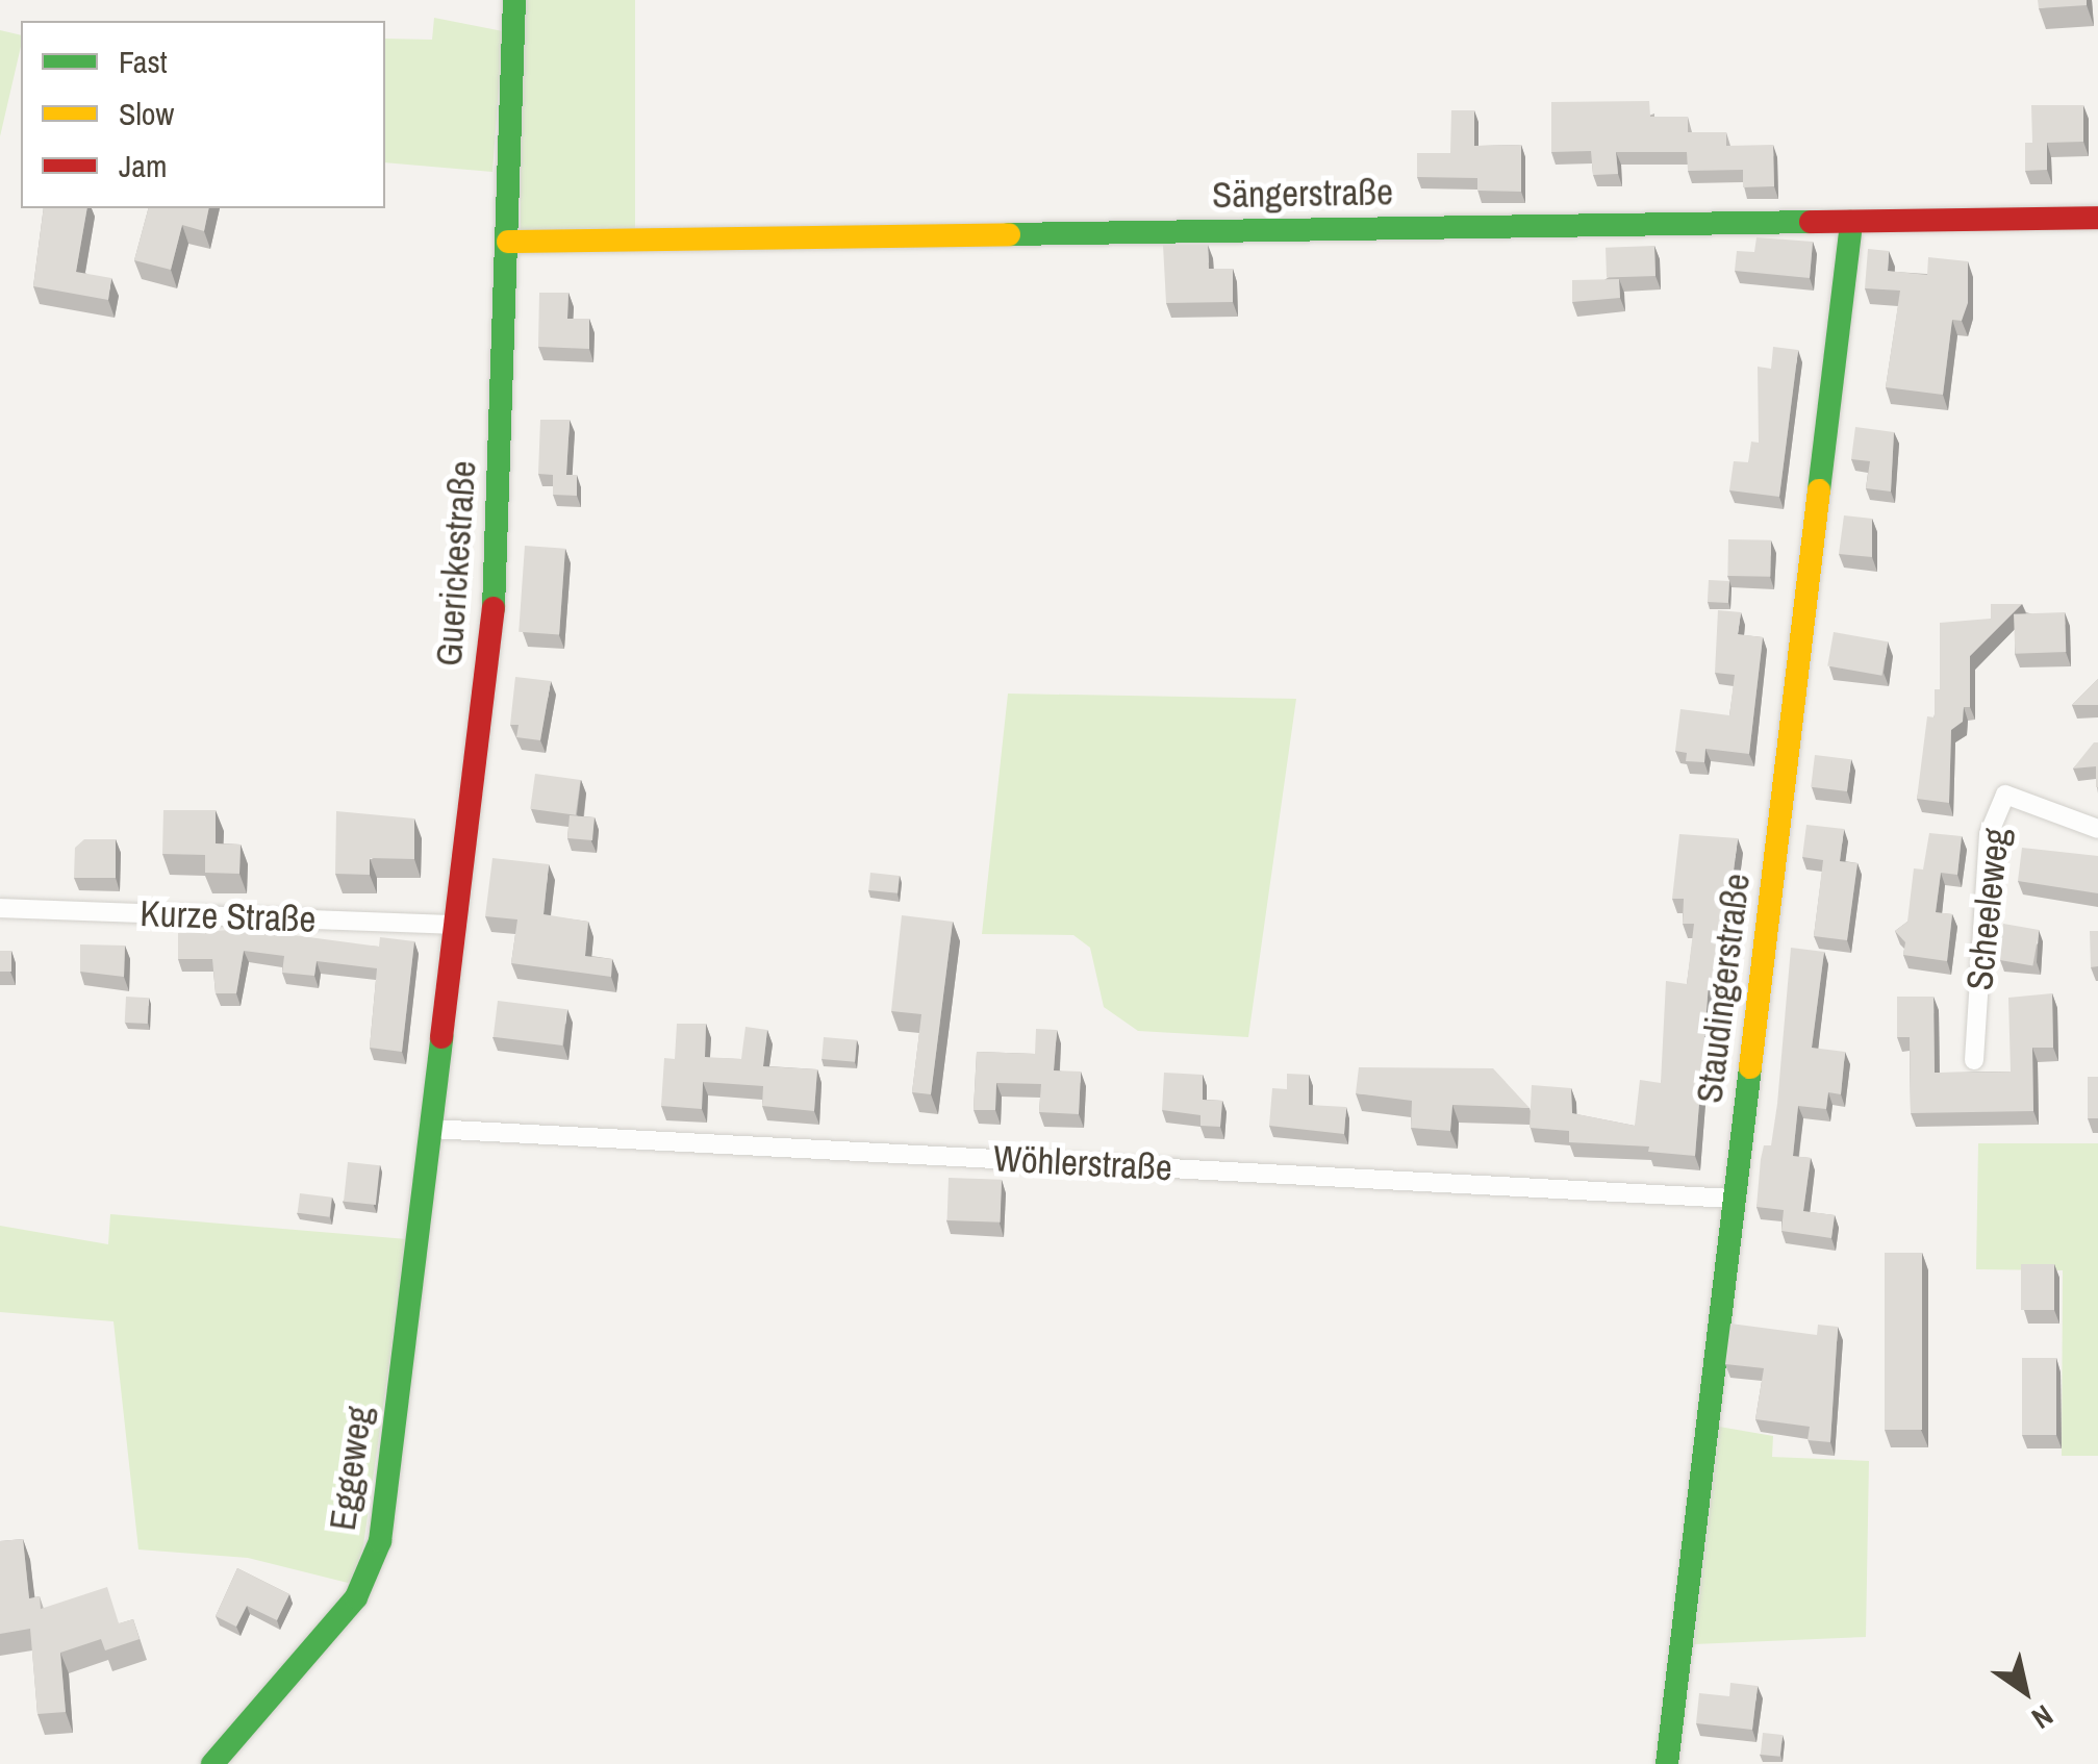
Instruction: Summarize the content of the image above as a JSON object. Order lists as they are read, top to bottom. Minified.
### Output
{"streets":{"street":["Sängerstraße","Guerickestraße","Scheeleweg","Kurze Straße","Staudingerstraße","Wöhlerstraße","Eggeweg"]},"crossings":[["Sängerstraße","Guerickestraße"],["Sängerstraße","Staudingerstraße"],["Guerickestraße","Kurze Straße"],["Guerickestraße","Wöhlerstraße"],["Guerickestraße","Eggeweg"],["Staudingerstraße","Wöhlerstraße"],["Wöhlerstraße","Eggeweg"]],"legend":["Fast","Slow","Jam"],"north":"bottom right"}
